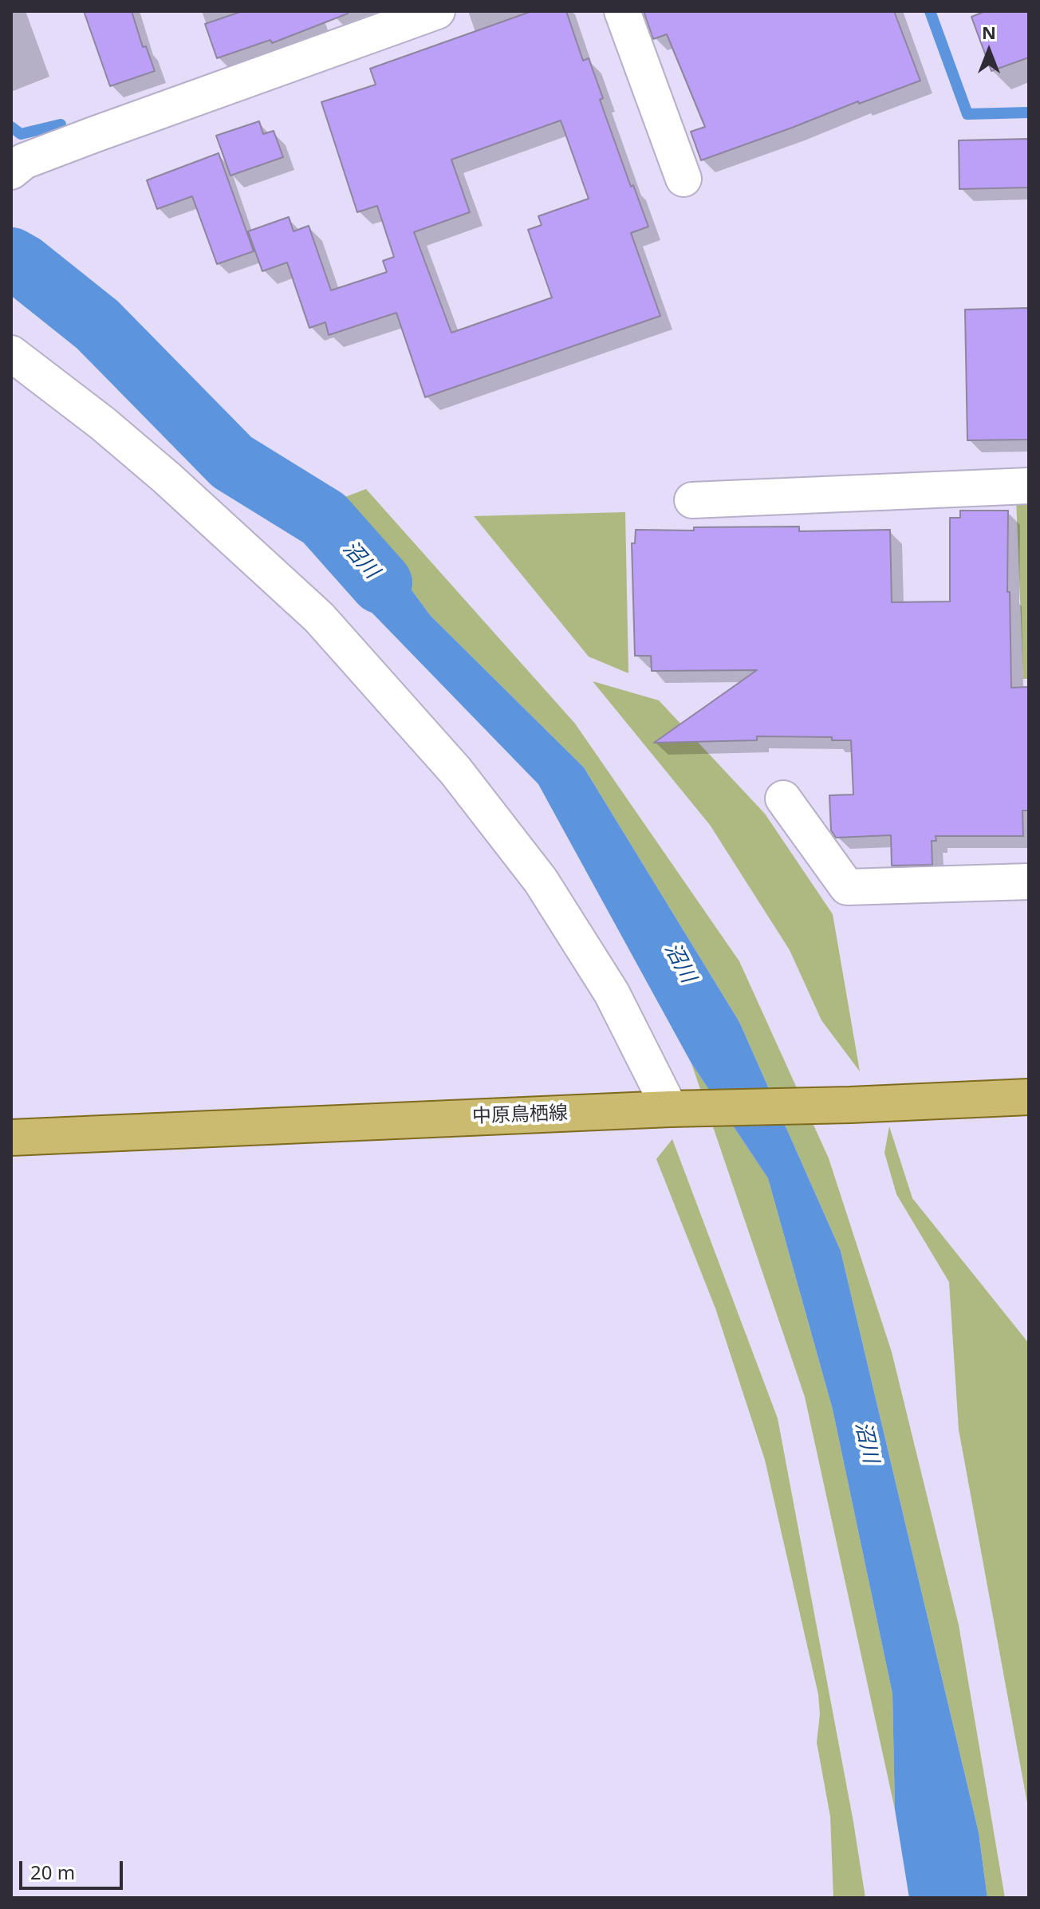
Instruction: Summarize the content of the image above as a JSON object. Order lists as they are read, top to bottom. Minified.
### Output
{"streets":{"main road":["中原鳥栖線"]},"water":["沼川"],"scale_bar":"20 m","north":"top"}
